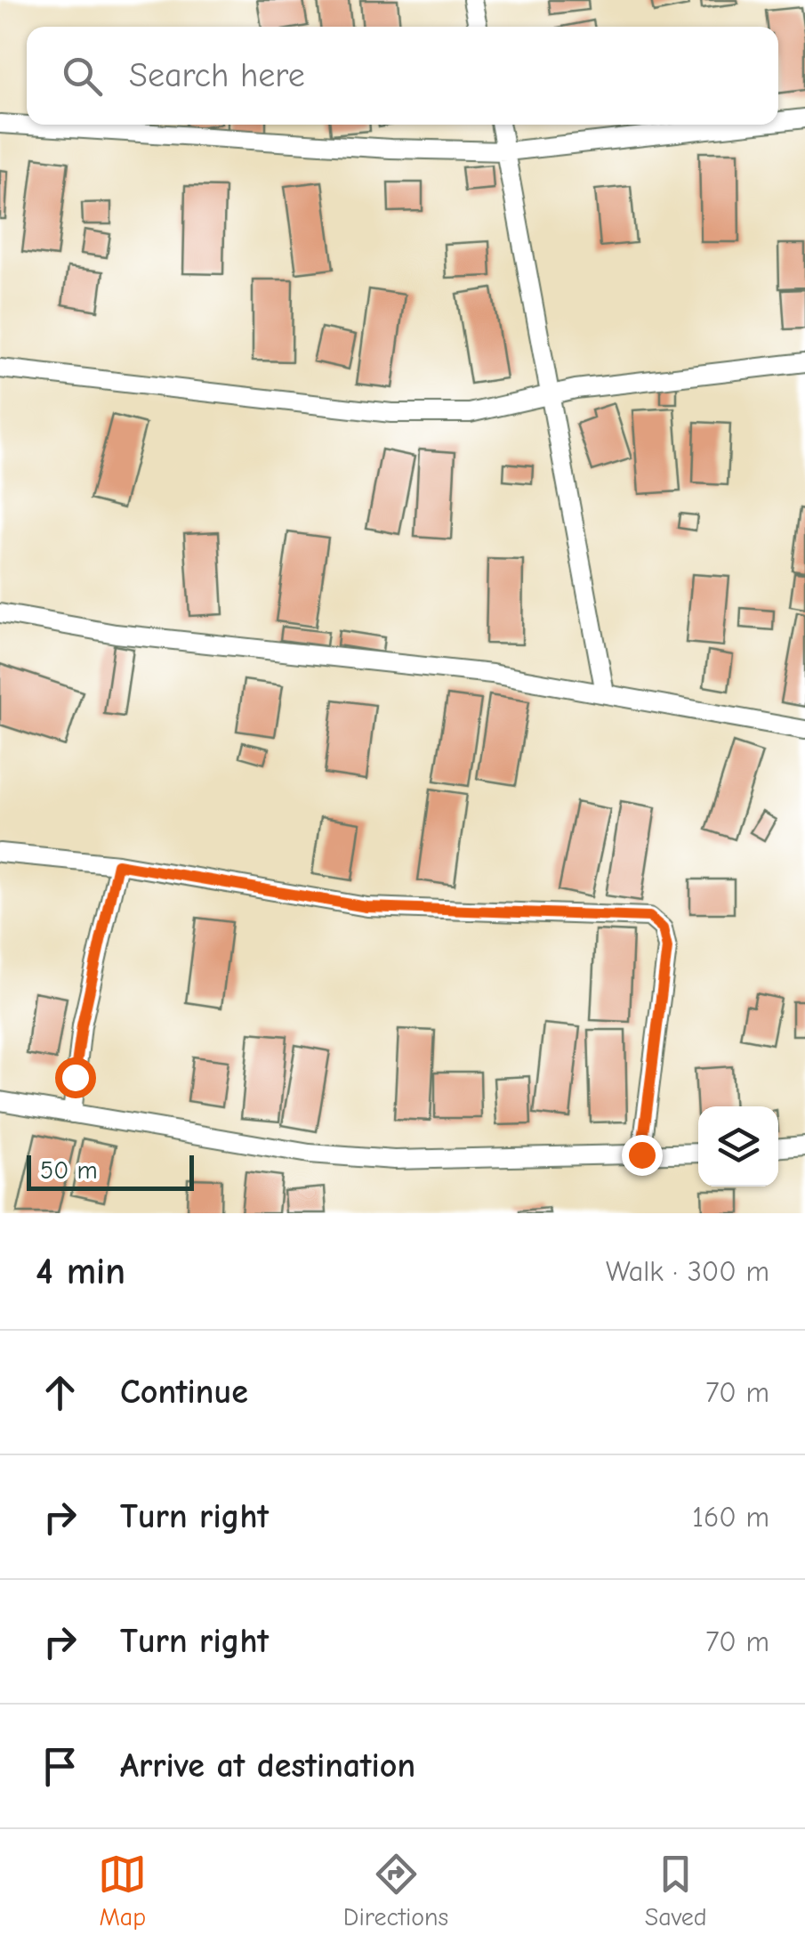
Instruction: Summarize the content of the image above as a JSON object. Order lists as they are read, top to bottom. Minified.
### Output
{"scale_bar":"50 m","page":{"search":"Search here","scale":"50 m","heading":["4 min","Walk · 300 m"],"list":[["Continue","70 m"],["Turn right","160 m"],["Turn right","70 m"],"Arrive at destination"],"nav":["Map","Directions","Saved"]}}
